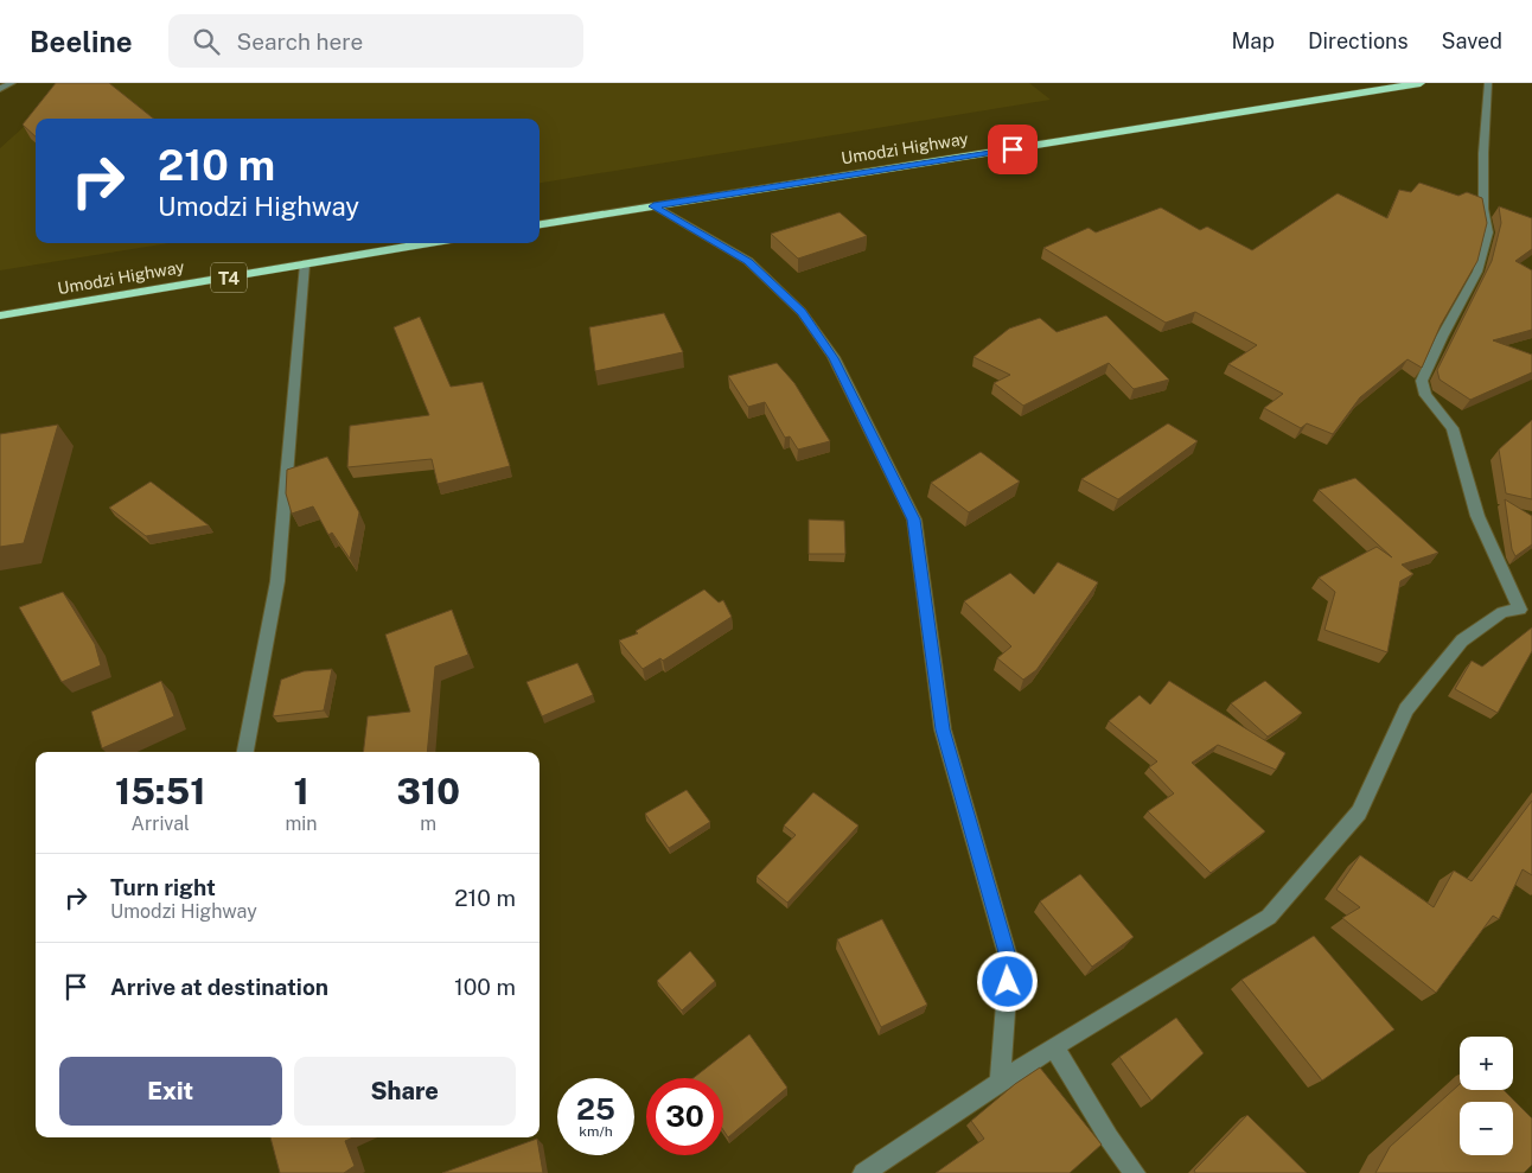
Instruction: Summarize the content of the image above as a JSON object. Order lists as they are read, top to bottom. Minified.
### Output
{"streets":{"highway":["Umodzi Highway","T4"]},"page":{"header":"Beeline","search":"Search here","nav":["Map","Directions","Saved"],"turn":["210 m","Umodzi Highway"],"eta":["15:51","Arrival","1","min","310","m"],"list":[{"name":"Turn right","note":"Umodzi Highway","value":"210 m"},{"name":"Arrive at destination","value":"100 m"}],"map_buttons":["+","−"],"buttons":["Exit","Share"],"speed":"25 km/h","limit":"30"}}
